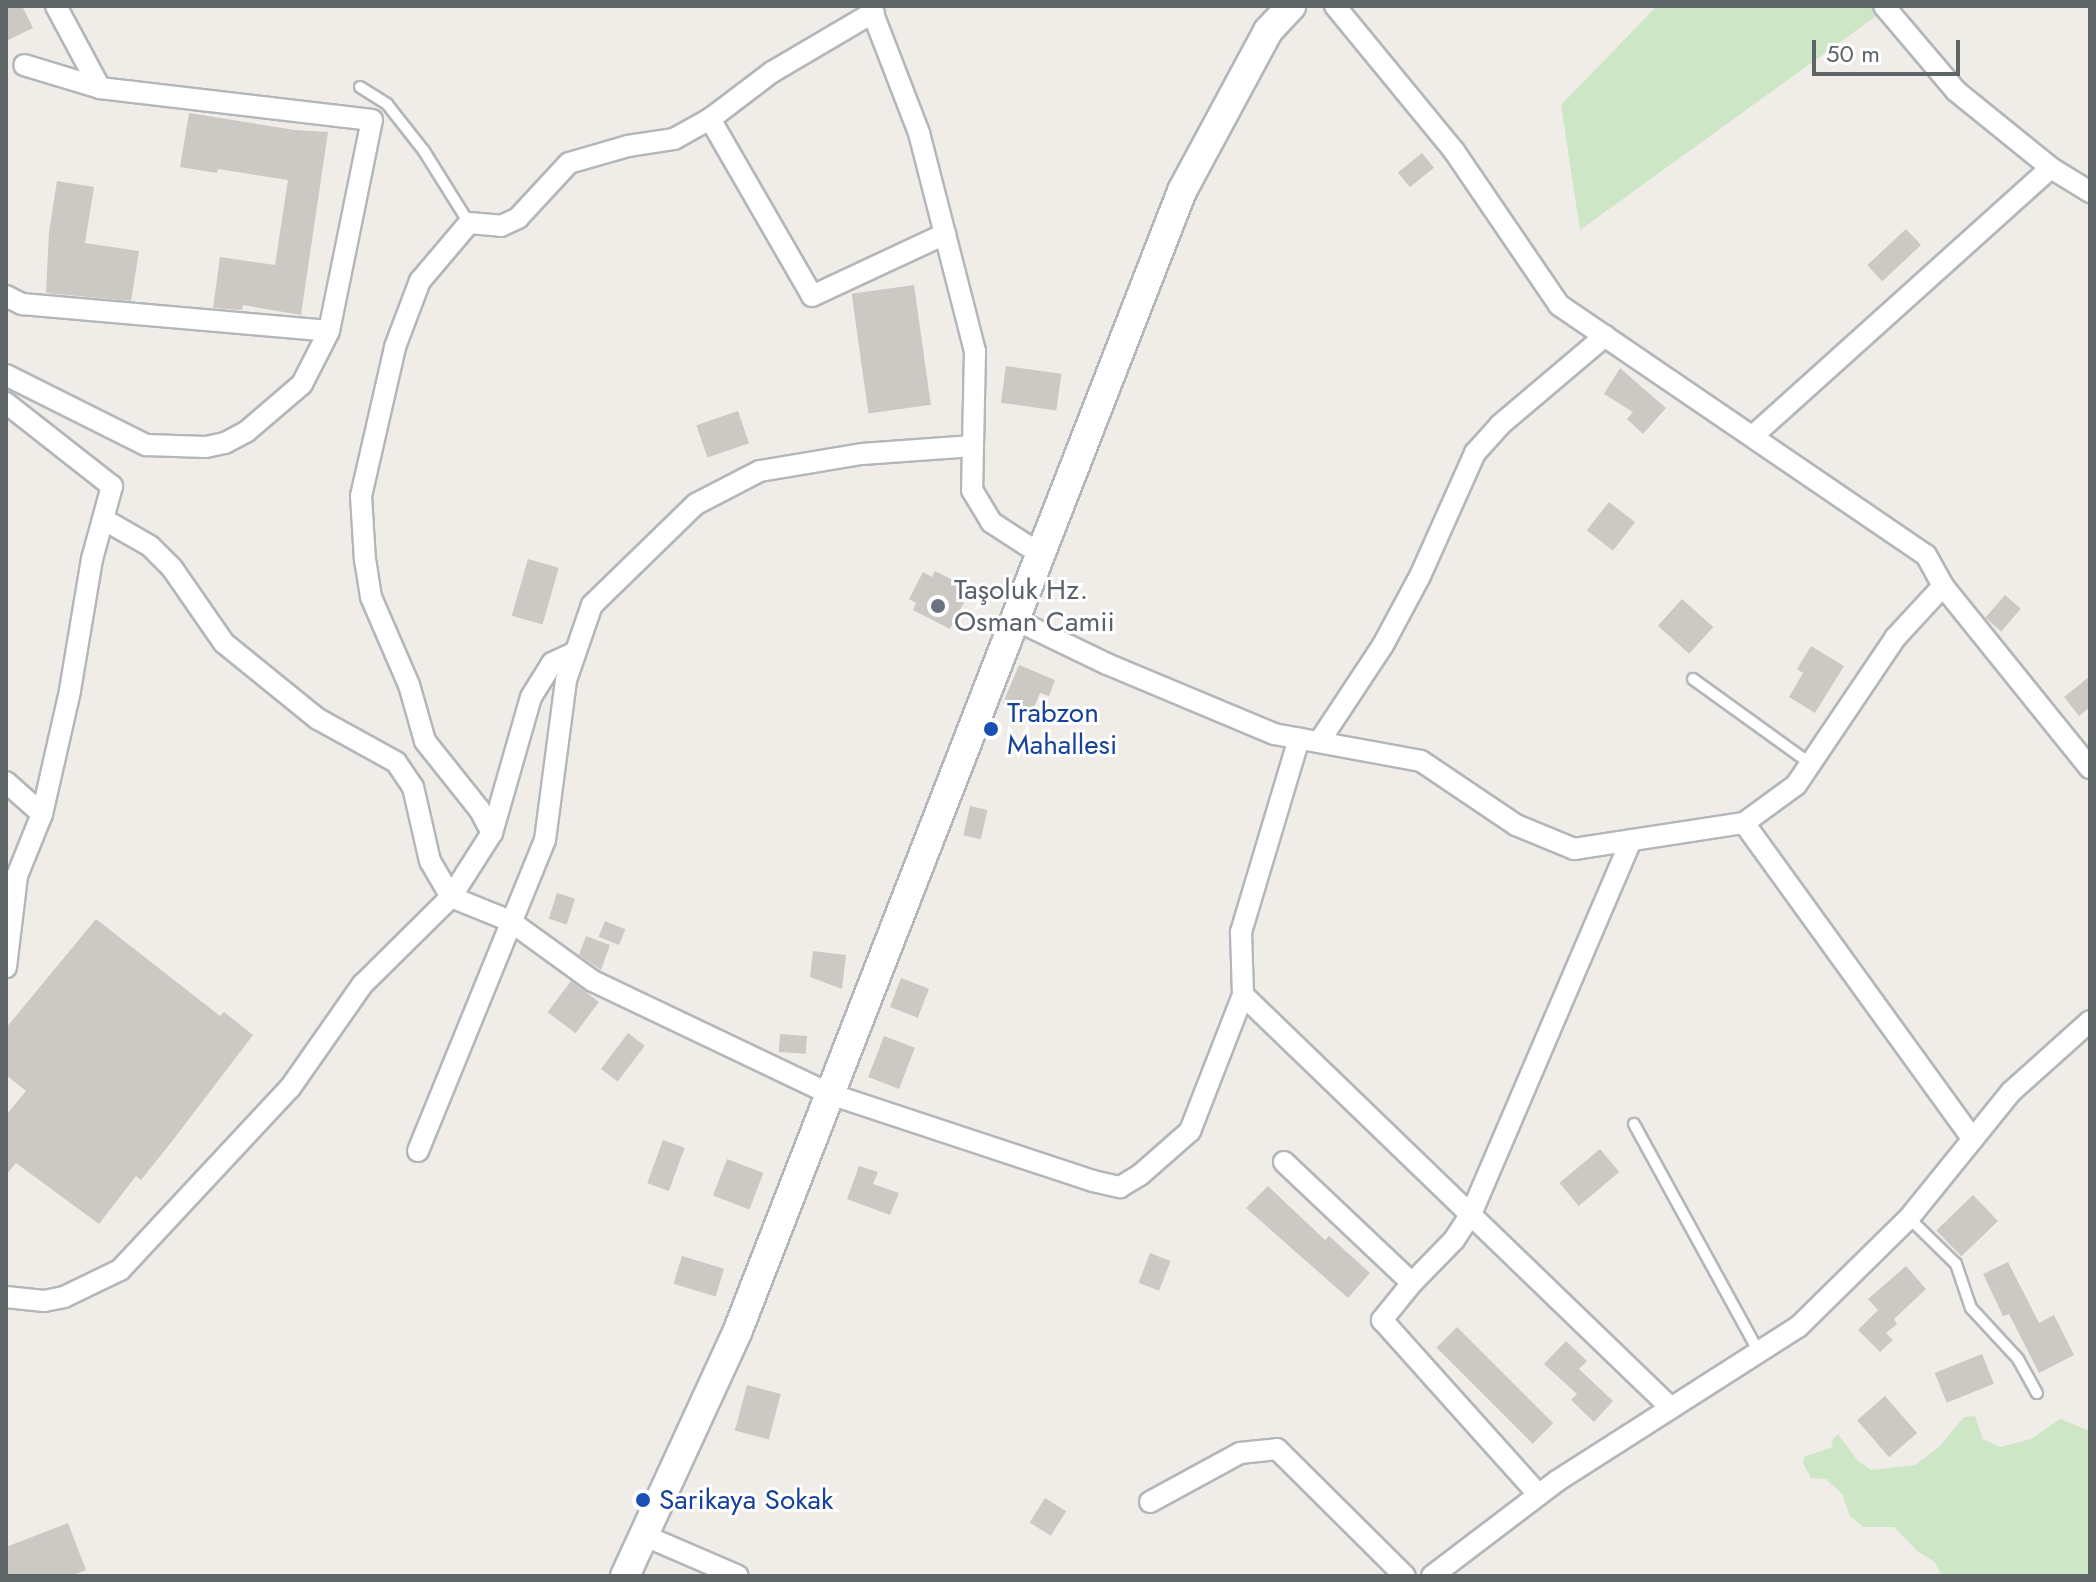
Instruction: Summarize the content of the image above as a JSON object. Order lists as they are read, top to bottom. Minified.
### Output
{"places":["Taşoluk Hz. Osman Camii","Trabzon Mahallesi","Sarikaya Sokak"],"scale_bar":"50 m"}
